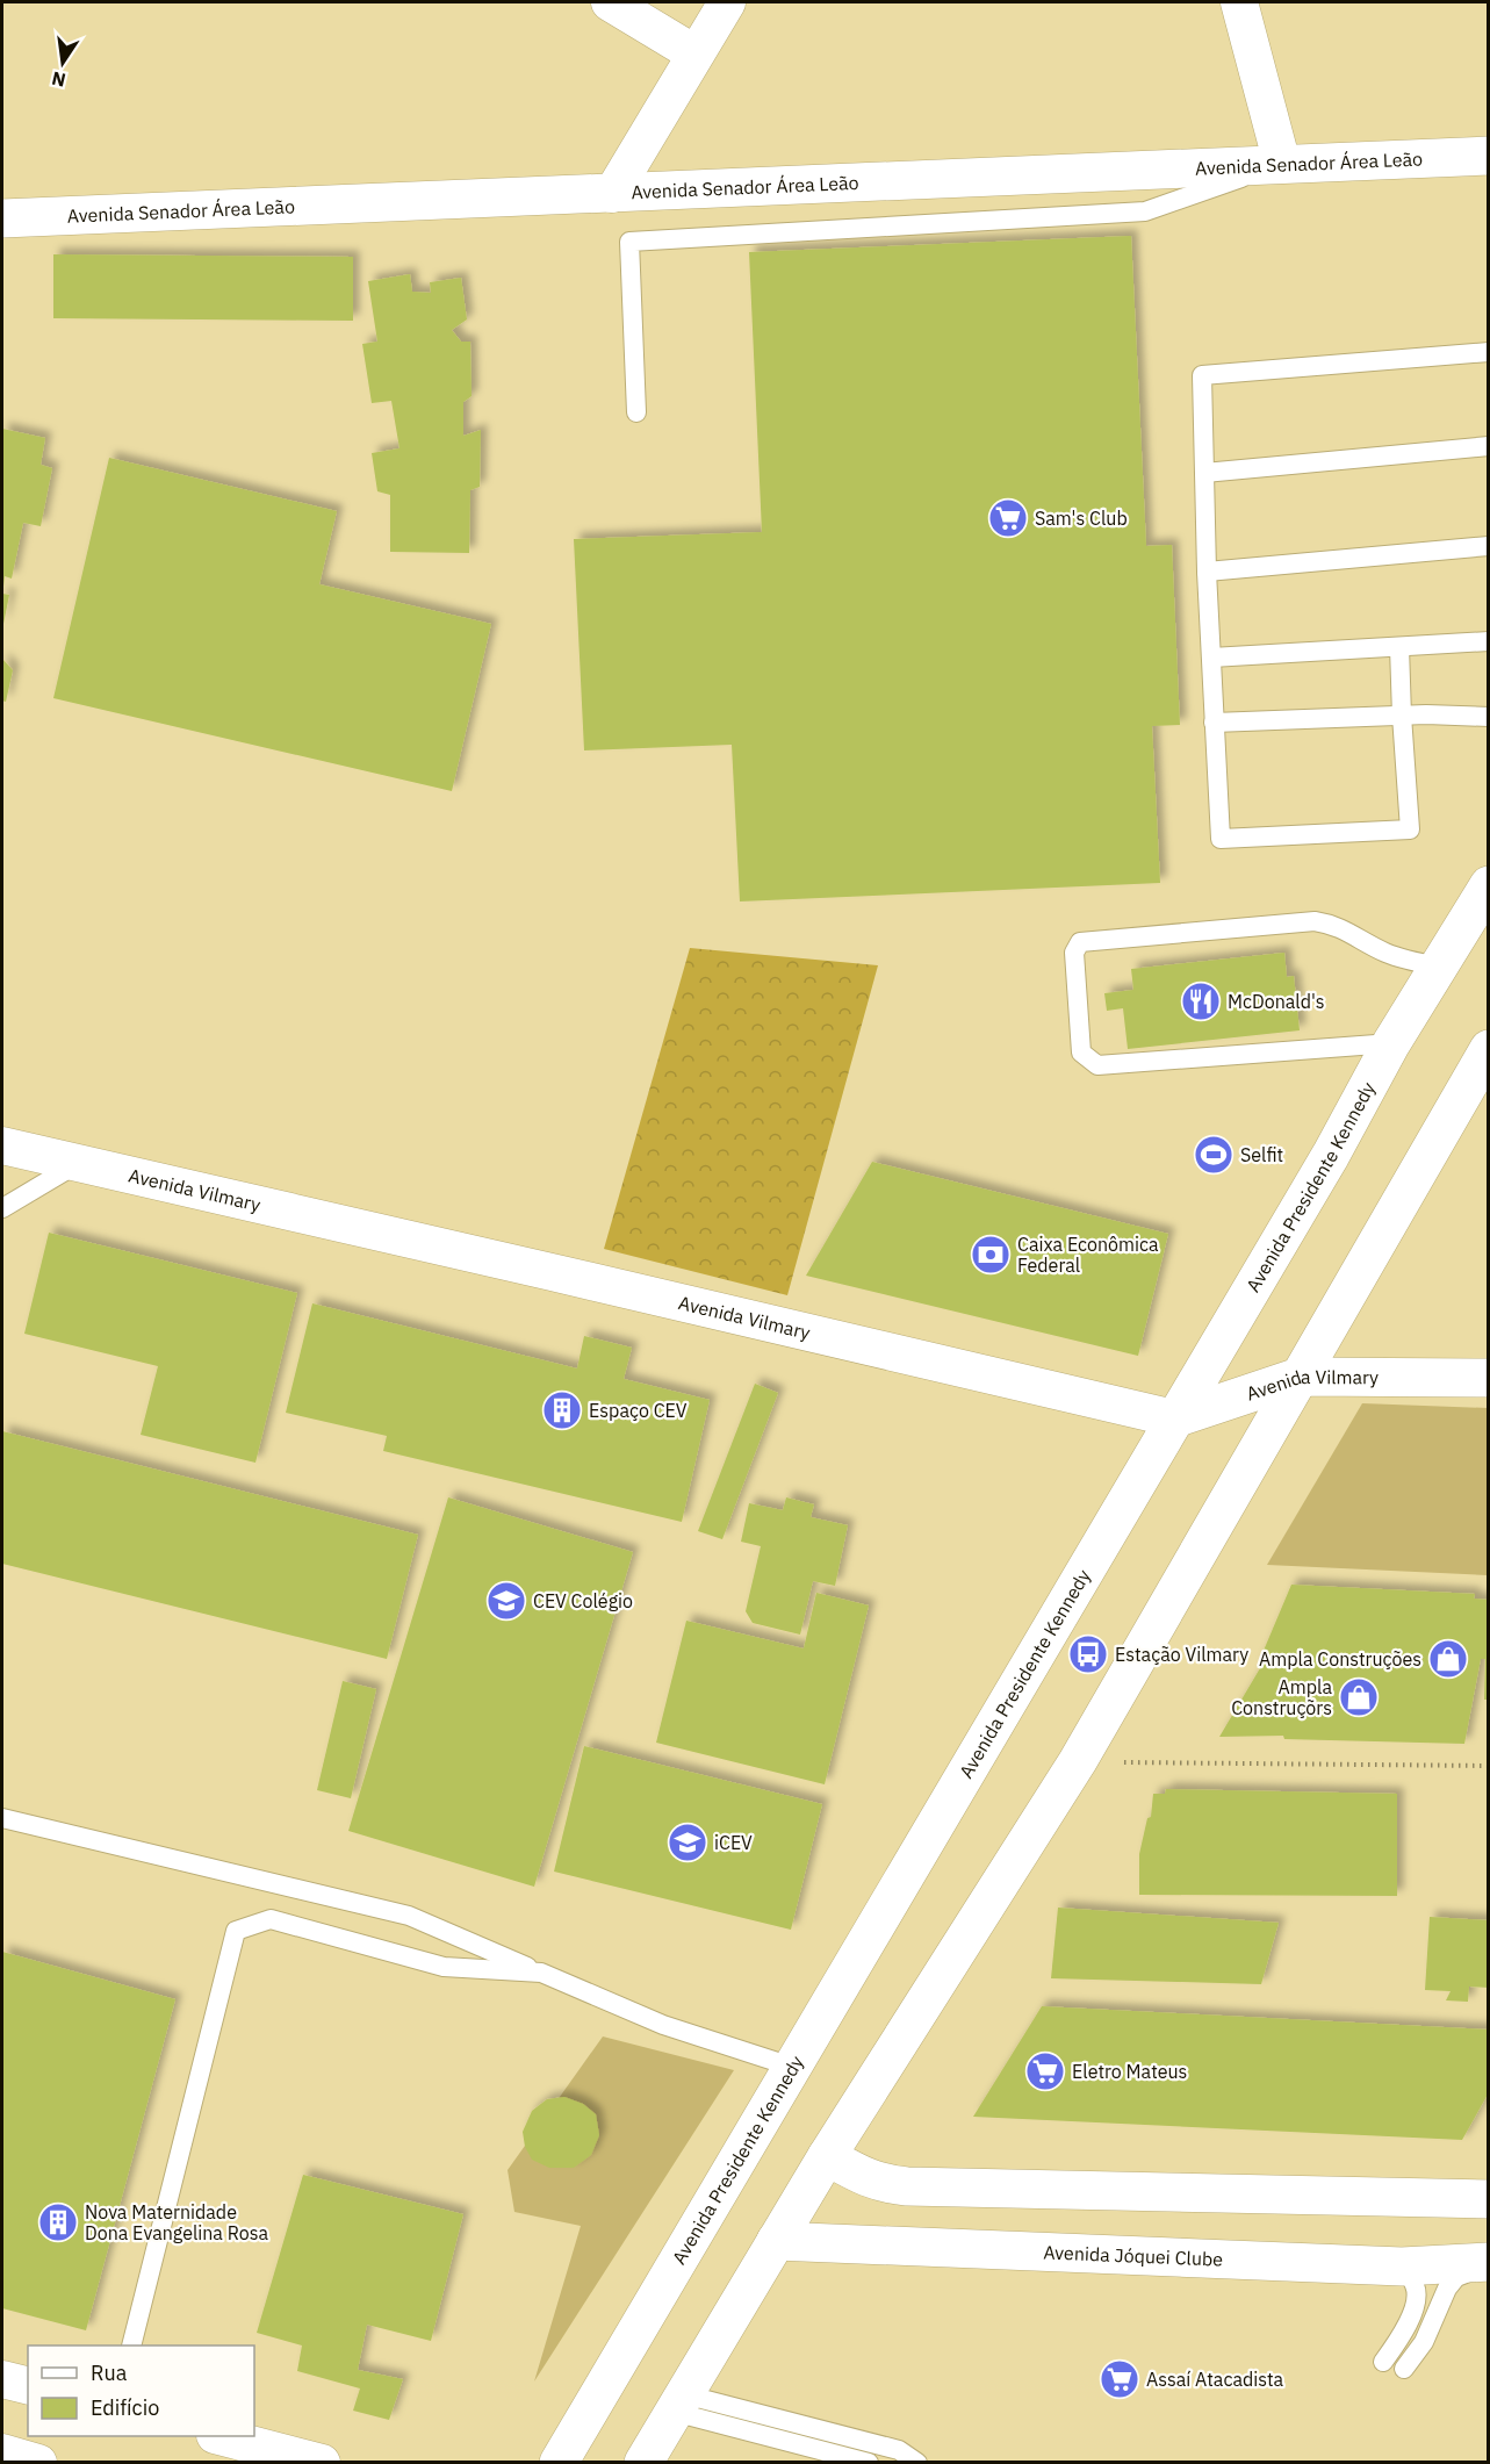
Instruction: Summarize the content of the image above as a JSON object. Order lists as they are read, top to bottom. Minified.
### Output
{"streets":{"main road":["Avenida Senador Área Leão","Avenida Presidente Kennedy","Avenida Vilmary","Avenida Jóquei Clube"]},"crossings":[["Avenida Presidente Kennedy","Avenida Vilmary"]],"places":{"supermarket":["Sam's Club","Eletro Mateus","Assaí Atacadista"],"restaurant":["McDonald's"],"sports":["Selfit"],"bank":["Caixa Econômica Federal"],"building":["Espaço CEV","Nova Maternidade Dona Evangelina Rosa"],"school or university":["CEV Colégio","iCEV"],"bus stop":["Estação Vilmary"],"shop":["Ampla Construções","Ampla Construçõrs"]},"legend":["Rua","Edifício"],"north":"bottom"}
